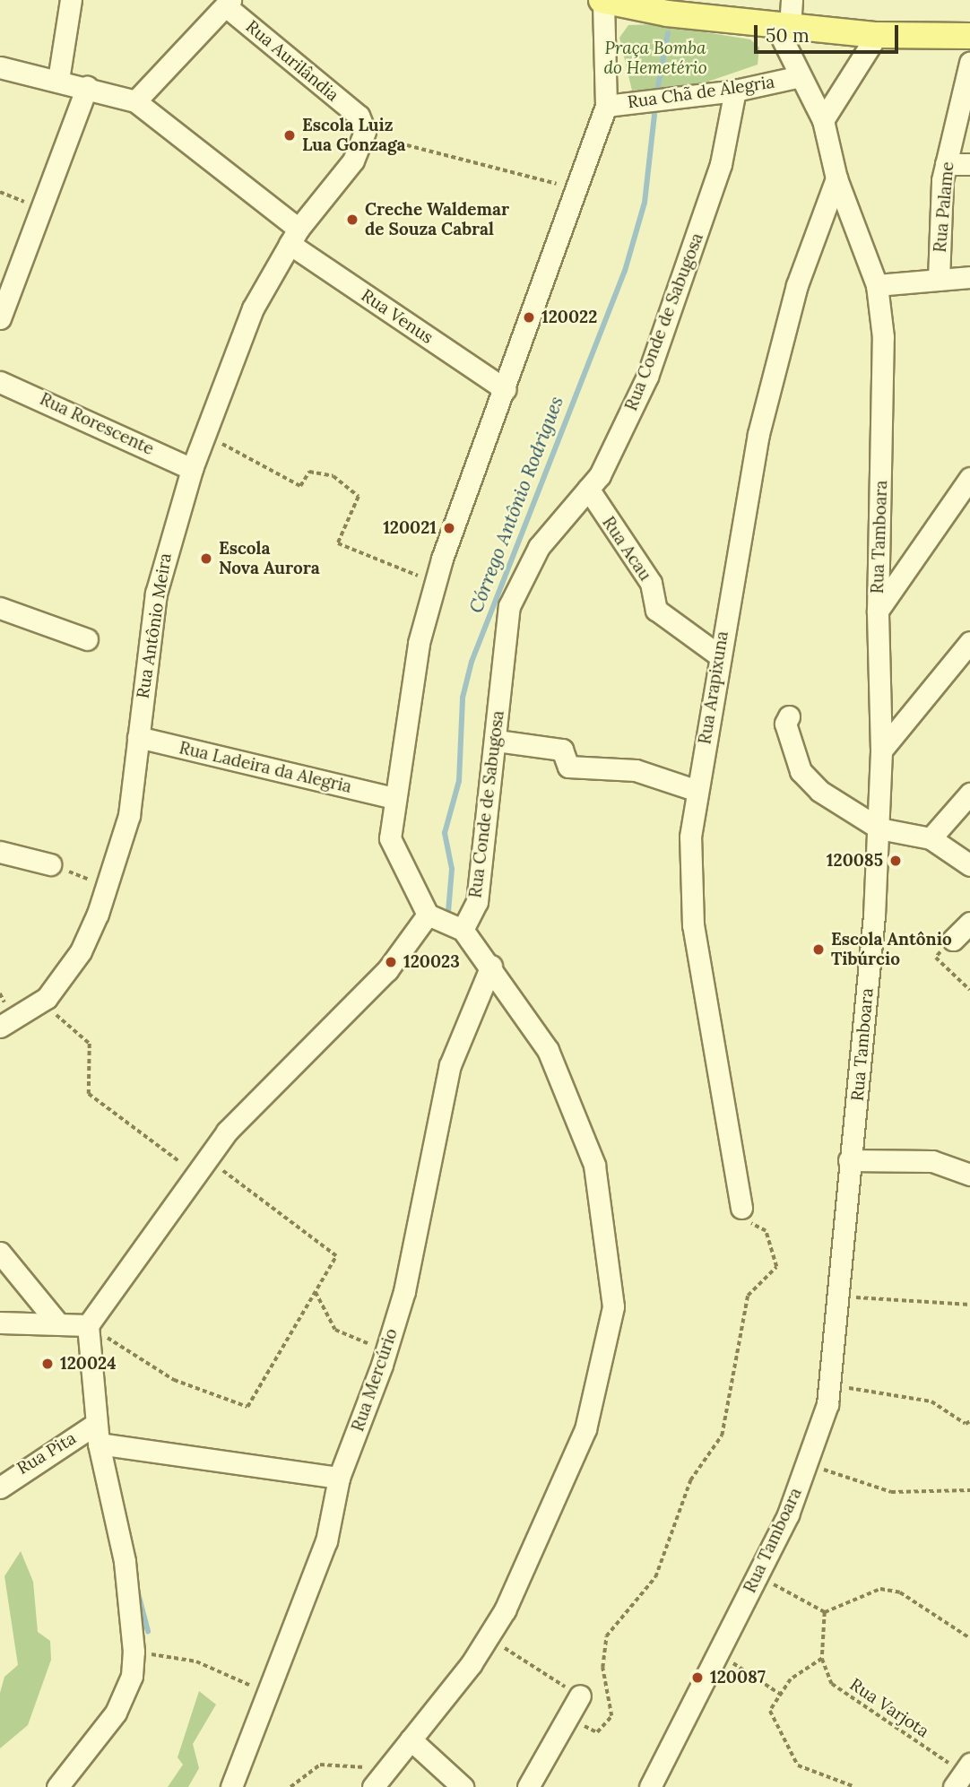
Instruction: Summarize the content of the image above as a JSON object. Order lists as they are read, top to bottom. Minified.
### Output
{"streets":{"street":["Rua Aurilândia","Rua Chã de Alegria","Rua Palame","Rua Venus","Rua Conde de Sabugosa","Rua Rorescente","Rua Tamboara","Rua Acau","Rua Antônio Meira","Rua Arapixuna","Rua Ladeira da Alegria","Rua Mercúrio","Rua Pita"],"path":["Rua Varjota"]},"crossings":[["Rua Aurilândia","Rua Antônio Meira"],["Rua Chã de Alegria","Rua Conde de Sabugosa"],["Rua Chã de Alegria","Rua Tamboara"],["Rua Venus","Rua Antônio Meira"],["Rua Conde de Sabugosa","Rua Acau"],["Rua Rorescente","Rua Antônio Meira"],["Rua Tamboara","Rua Arapixuna"],["Rua Acau","Rua Arapixuna"],["Rua Antônio Meira","Rua Ladeira da Alegria"]],"water":["Córrego Antônio Rodrigues"],"parks":["Praça Bomba do Hemetério"],"places":["Escola Luiz Lua Gonzaga","Creche Waldemar de Souza Cabral","120022","120021","Escola Nova Aurora","120085","Escola Antônio Tibúrcio","120023","120024","120087"],"scale_bar":"50 m"}
